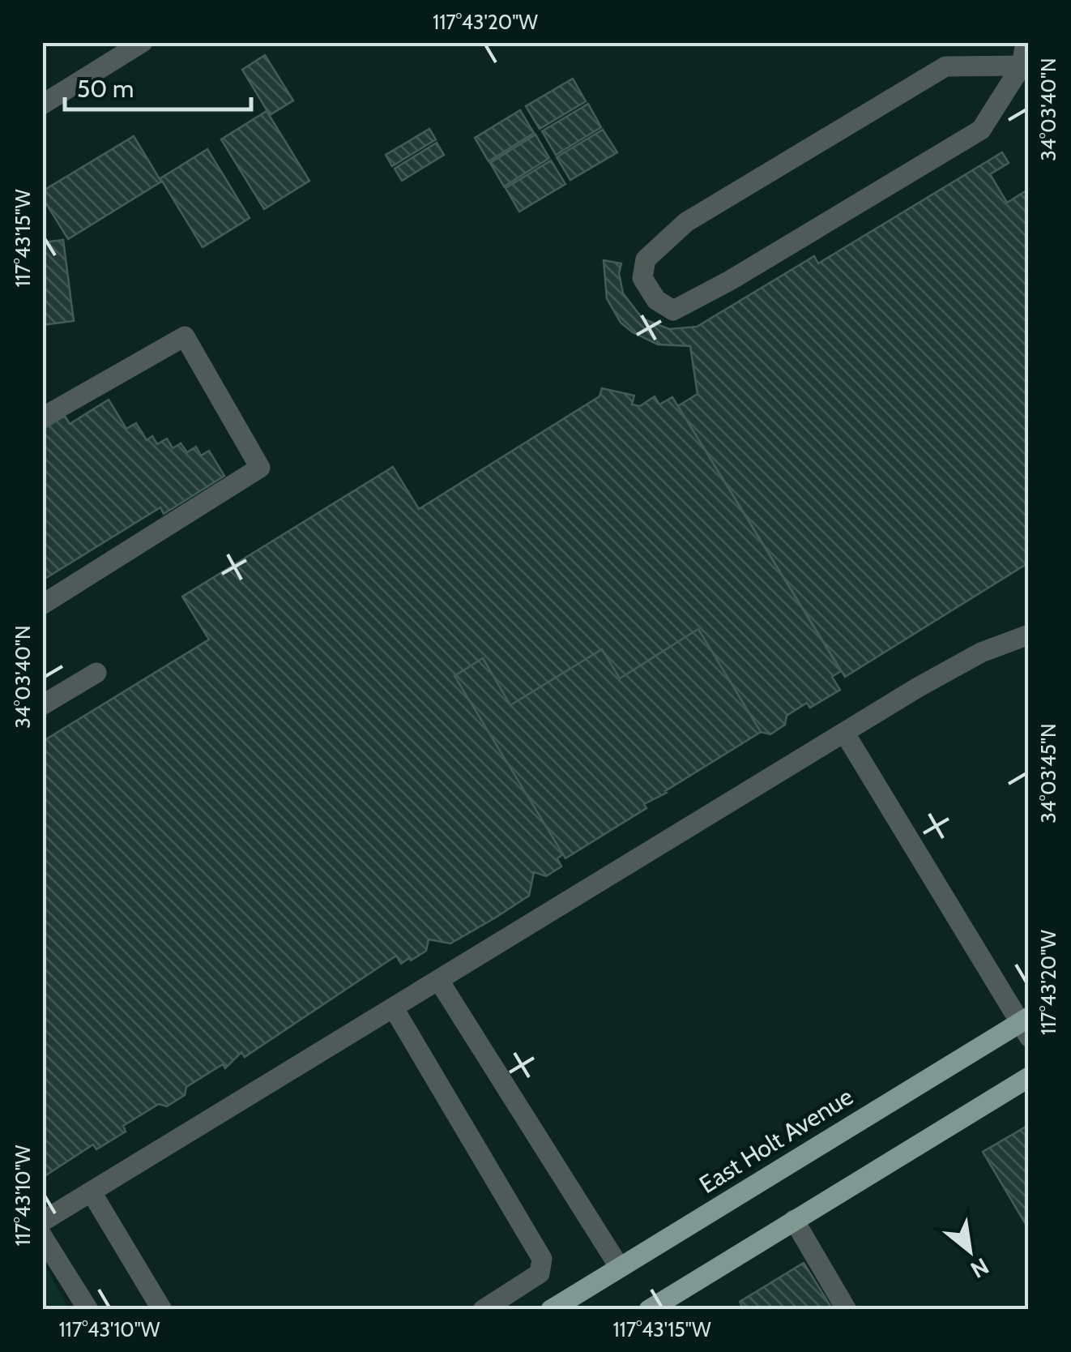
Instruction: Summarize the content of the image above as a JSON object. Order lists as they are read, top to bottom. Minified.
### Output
{"streets":{"main road":["East Holt Avenue"]},"scale_bar":"50 m","north":"bottom right","coordinates":["117°43'20\"W","34°03'40\"N","117°43'15\"W","34°03'45\"N","117°43'10\"W"]}
